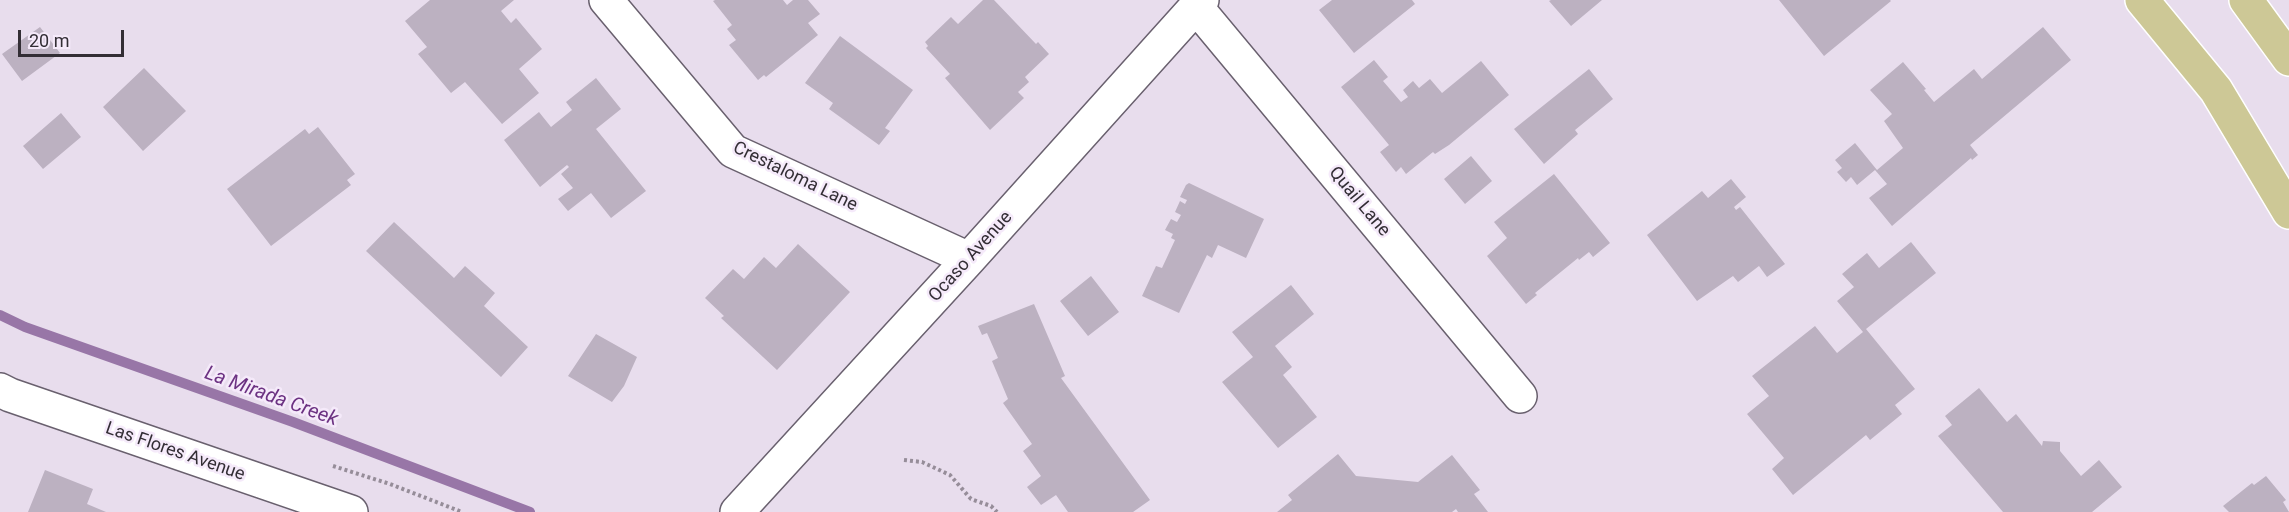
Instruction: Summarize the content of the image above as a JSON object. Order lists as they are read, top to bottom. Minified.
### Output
{"streets":{"street":["Crestaloma Lane","Quail Lane","Ocaso Avenue","Las Flores Avenue"]},"crossings":[["Crestaloma Lane","Ocaso Avenue"],["Quail Lane","Ocaso Avenue"]],"water":["La Mirada Creek"],"scale_bar":"20 m"}
